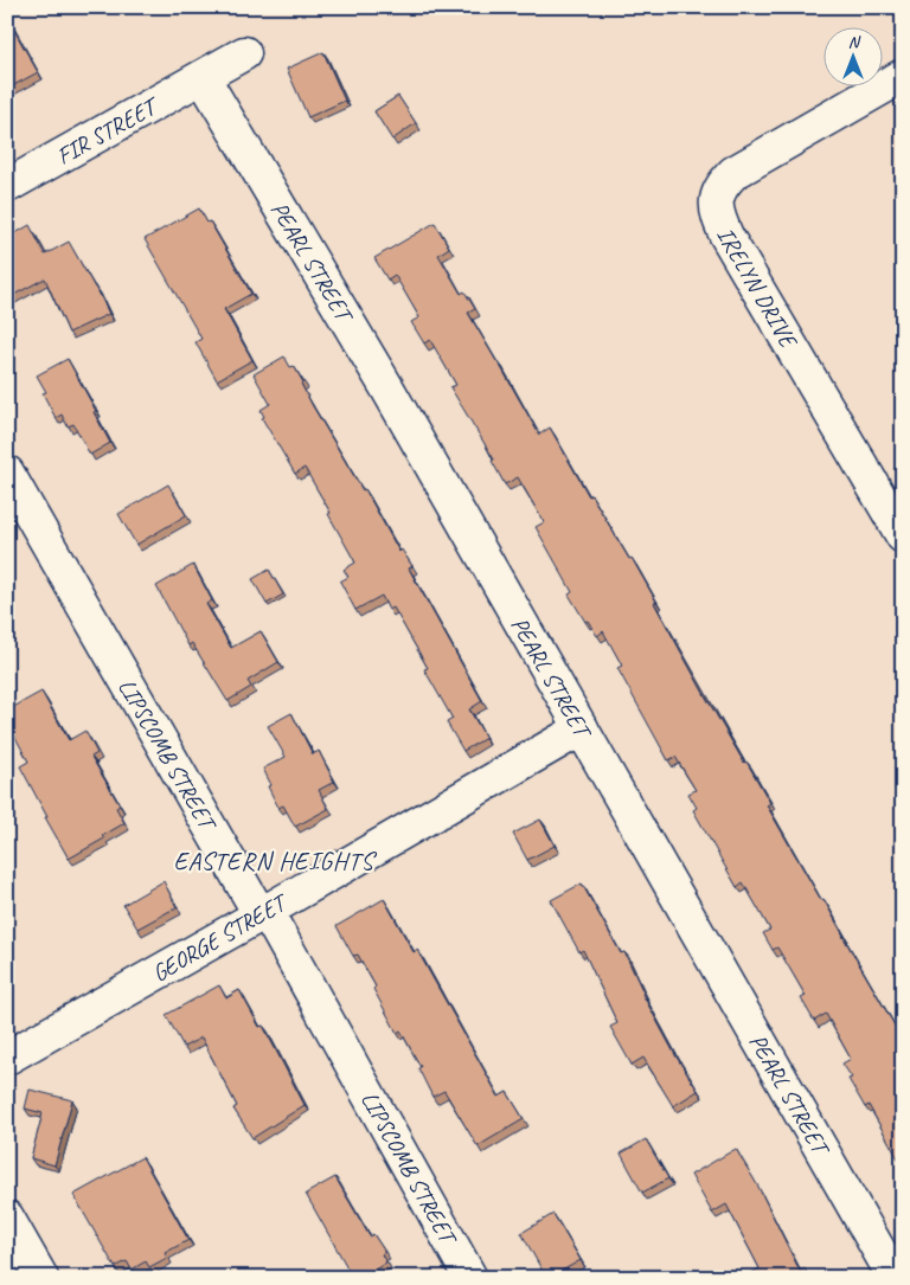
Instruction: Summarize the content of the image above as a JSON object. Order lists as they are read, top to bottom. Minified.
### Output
{"streets":{"street":["FIR STREET","PEARL STREET","IRELYN DRIVE","LIPSCOMB STREET","GEORGE STREET"]},"crossings":[["FIR STREET","PEARL STREET"],["PEARL STREET","GEORGE STREET"],["LIPSCOMB STREET","GEORGE STREET"]],"districts":["EASTERN HEIGHTS"],"north":"top"}
